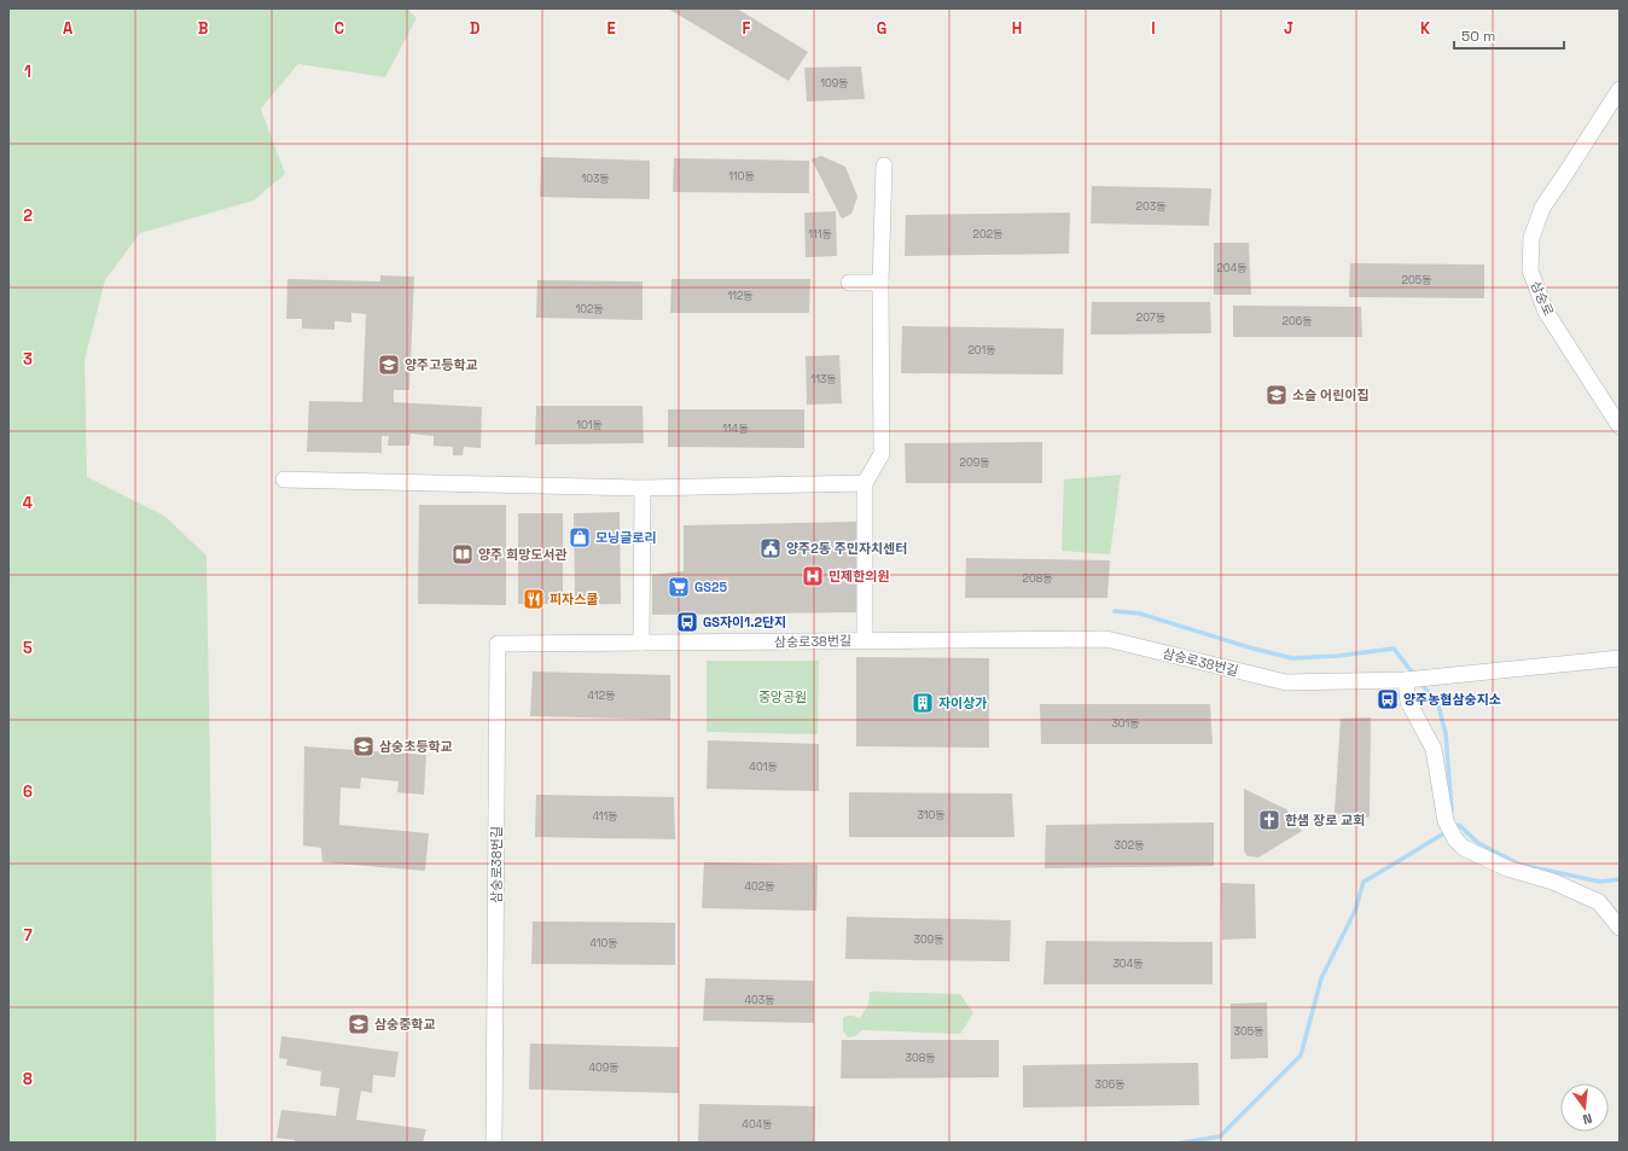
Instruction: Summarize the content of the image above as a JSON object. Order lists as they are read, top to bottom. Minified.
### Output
{"streets":{"street":["삼숭로","삼숭로38번길"]},"parks":["중앙공원"],"places":{"school or university":["양주고등학교","소슬 어린이집","삼숭초등학교","삼숭중학교"],"shop":["모닝글로리"],"public building":["양주2동 주민자치센터"],"library":["양주 희망도서관"],"hospital":["민제한의원"],"supermarket":["GS25"],"restaurant":["피자스쿨"],"bus stop":["GS자이1.2단지","양주농협삼숭지소"],"building":["자이상가"],"church":["한샘 장로 교회"]},"house_numbers":["109동","110동","103동","203동","111동","202동","204동","205동","112동","102동","207동","206동","201동","113동","101동","114동","209동","208동","412동","301동","401동","310동","411동","302동","402동","309동","410동","304동","403동","305동","308동","409동","306동","404동"],"scale_bar":"50 m","north":"bottom","grid":{"columns":["A","B","C","D","E","F","G","H","I","J","K"],"rows":["1","2","3","4","5","6","7","8"]}}
